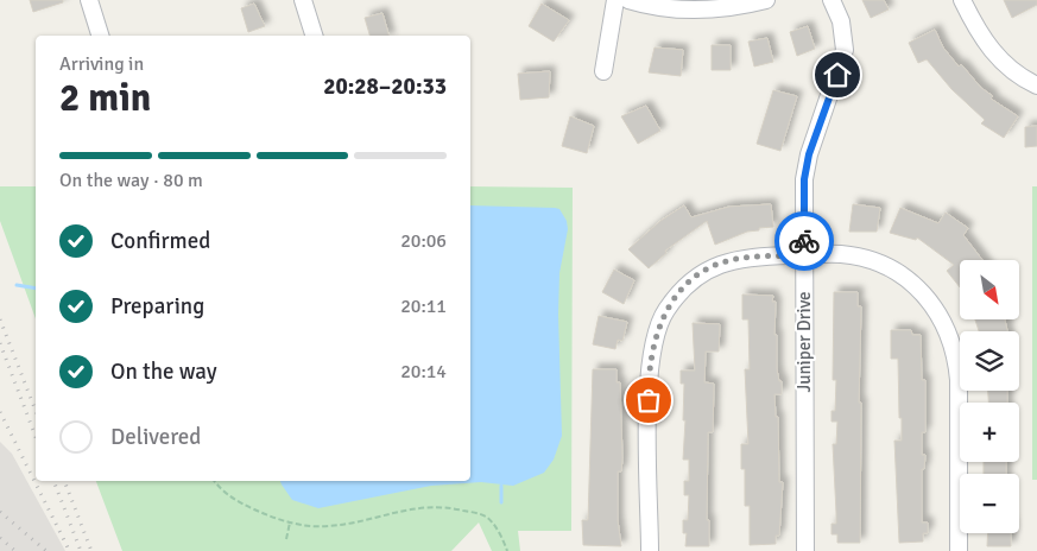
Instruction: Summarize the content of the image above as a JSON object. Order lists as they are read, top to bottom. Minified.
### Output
{"streets":{"street":["Juniper Drive"]},"north":"bottom right","page":{"heading":["2 min","Arriving in","20:28–20:33"],"bar":"On the way · 80 m","list":[["Confirmed","20:06"],["Preparing","20:11"],["On the way","20:14"],"Delivered"],"map_buttons":["+","−"]}}
